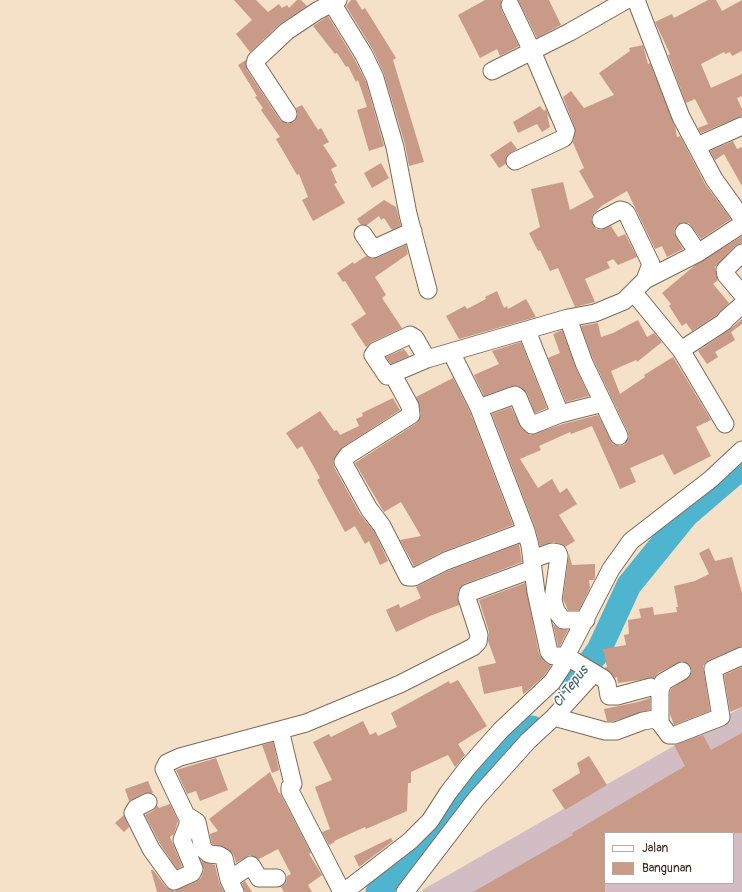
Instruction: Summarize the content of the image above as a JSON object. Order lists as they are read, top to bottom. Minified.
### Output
{"water":["Ci Tepus"],"legend":["Jalan","Bangunan"]}
